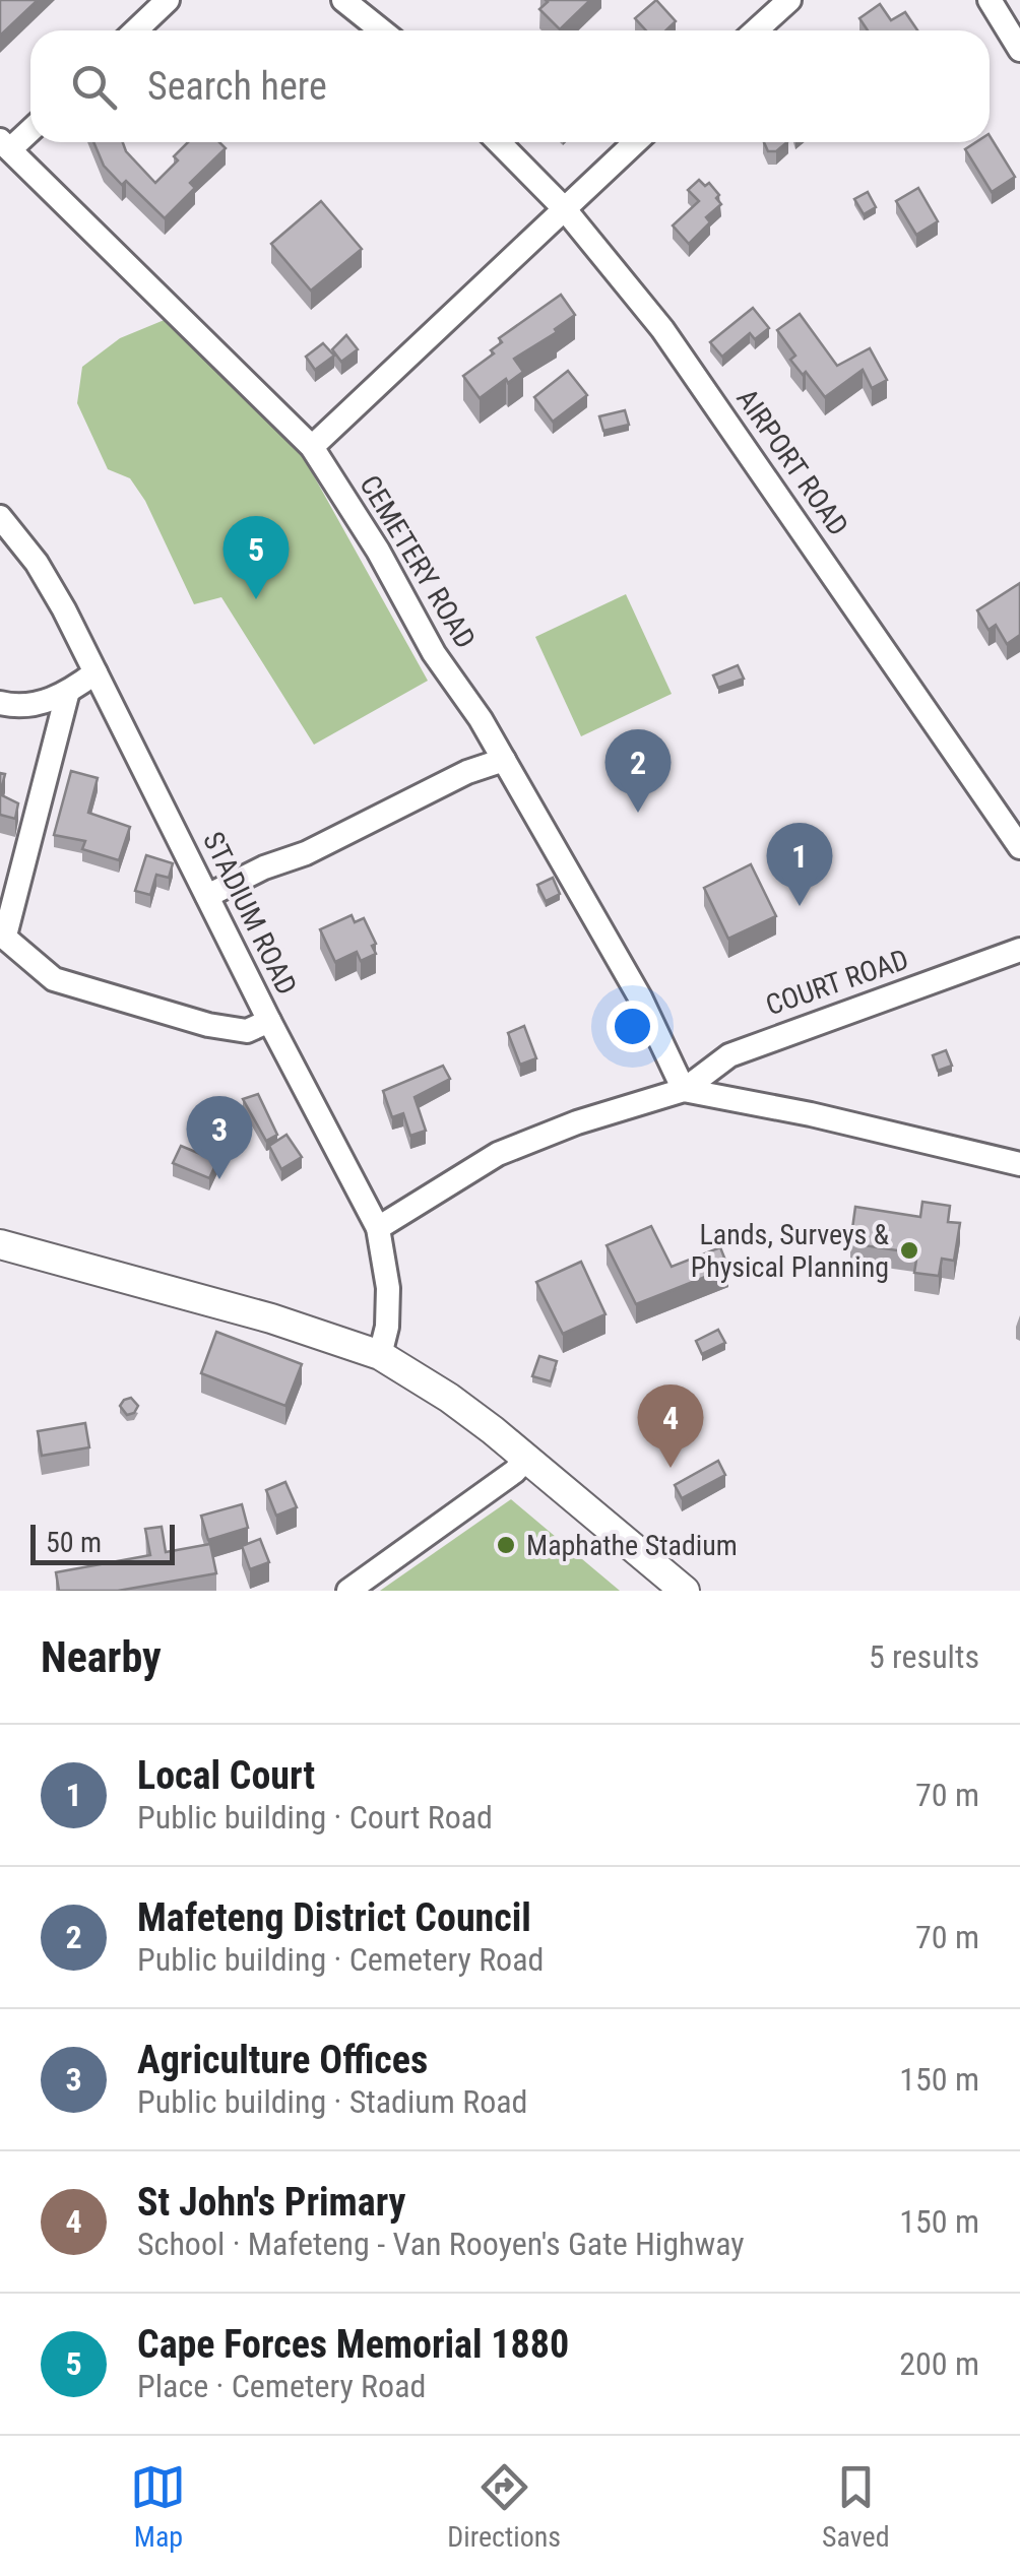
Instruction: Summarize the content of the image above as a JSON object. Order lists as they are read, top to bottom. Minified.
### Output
{"streets":{"street":["AIRPORT ROAD","CEMETERY ROAD","STADIUM ROAD","COURT ROAD"]},"crossings":[["CEMETERY ROAD","COURT ROAD"]],"places":["Lands, Surveys & Physical Planning","Maphathe Stadium"],"scale_bar":"50 m","page":{"search":"Search here","pins":["5","2","1","3","4"],"scale":"50 m","heading":["Nearby","5 results"],"list":[{"mark":"1","name":"Local Court","note":"Public building · Court Road","value":"70 m"},{"mark":"2","name":"Mafeteng District Council","note":"Public building · Cemetery Road","value":"70 m"},{"mark":"3","name":"Agriculture Offices","note":"Public building · Stadium Road","value":"150 m"},{"mark":"4","name":"St John's Primary","note":"School · Mafeteng - Van Rooyen's Gate Highway","value":"150 m"},{"mark":"5","name":"Cape Forces Memorial 1880","note":"Place · Cemetery Road","value":"200 m"}],"nav":["Map","Directions","Saved"]}}
